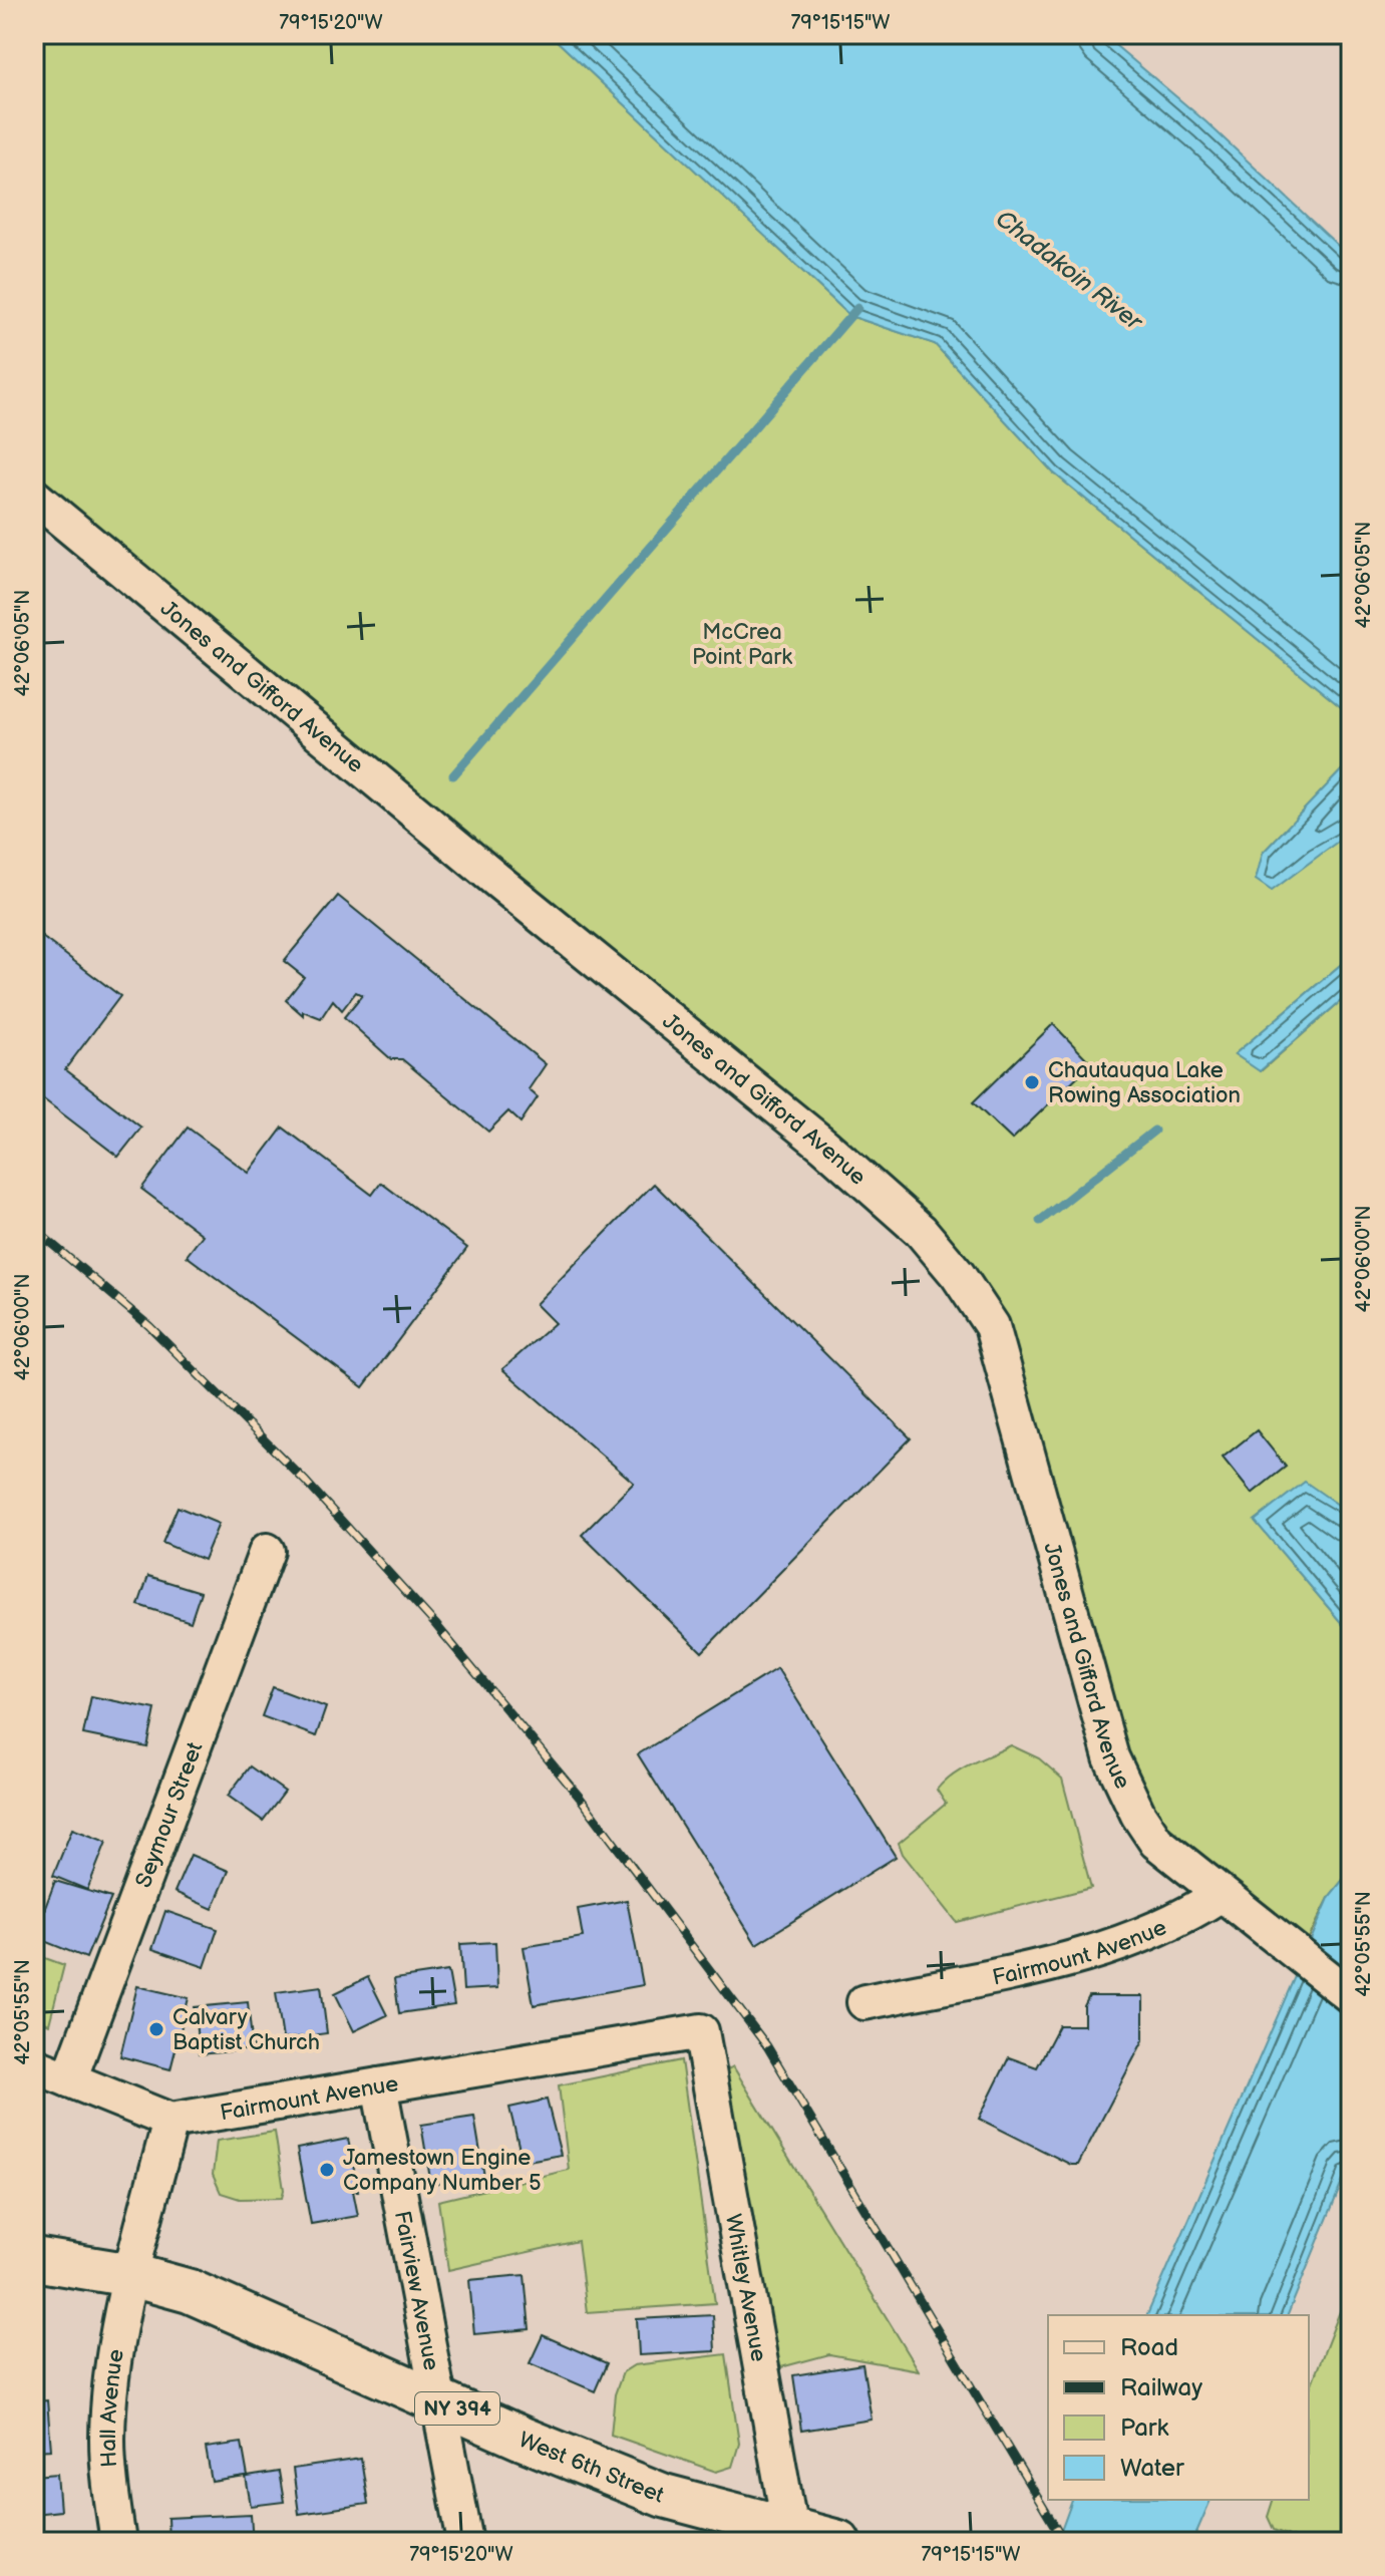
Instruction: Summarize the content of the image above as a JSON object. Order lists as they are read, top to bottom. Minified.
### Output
{"streets":{"main road":["NY 394","West 6th Street"],"street":["Jones and Gifford Avenue","Seymour Street","Fairmount Avenue","Whitley Avenue","Fairview Avenue","Hall Avenue"]},"crossings":[["Jones and Gifford Avenue","Fairmount Avenue"],["Fairmount Avenue","Whitley Avenue"],["Fairmount Avenue","Fairview Avenue"],["Whitley Avenue","West 6th Street"],["Fairview Avenue","West 6th Street"],["Hall Avenue","NY 394"],["Hall Avenue","West 6th Street"],["NY 394","West 6th Street"]],"water":["Chadakoin River"],"parks":["McCrea Point Park"],"places":["Chautauqua Lake Rowing Association","Calvary Baptist Church","Jamestown Engine Company Number 5"],"legend":["Road","Railway","Park","Water"],"coordinates":["79°15'20\"W","79°15'15\"W","42°06'05\"N","42°06'00\"N","42°05'55\"N"]}
